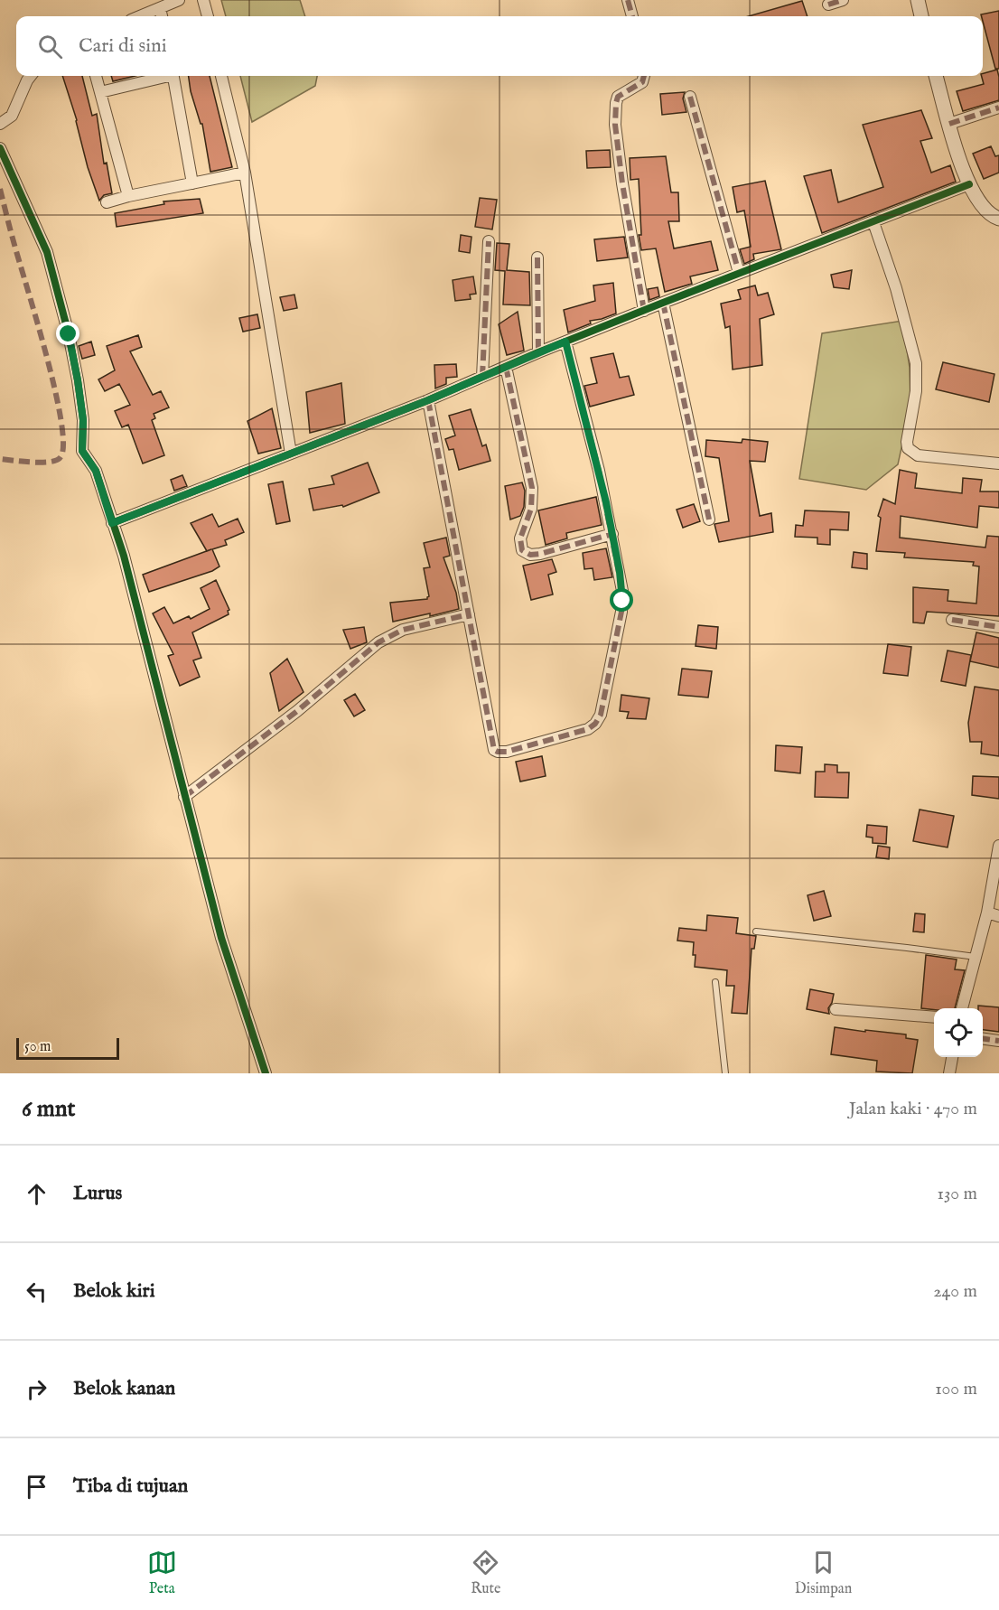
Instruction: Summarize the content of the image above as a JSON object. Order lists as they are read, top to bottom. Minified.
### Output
{"scale_bar":"50 m","page":{"search":"Cari di sini","scale":"50 m","heading":["6 mnt","Jalan kaki · 470 m"],"list":[["Lurus","130 m"],["Belok kiri","240 m"],["Belok kanan","100 m"],"Tiba di tujuan"],"nav":["Peta","Rute","Disimpan"]}}
